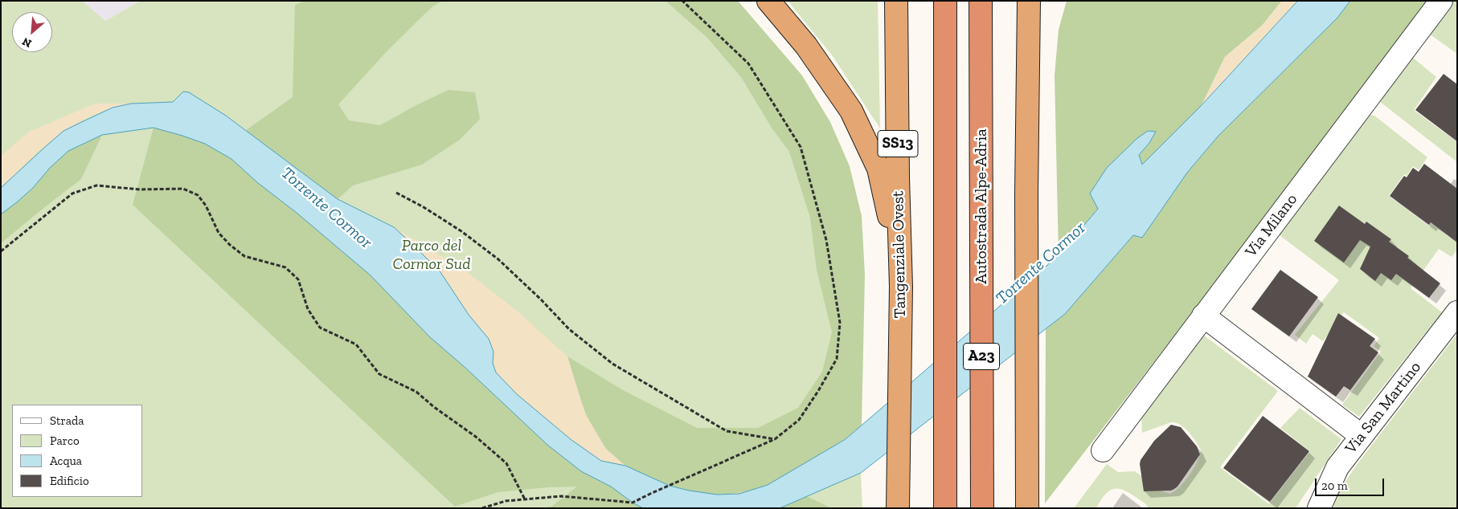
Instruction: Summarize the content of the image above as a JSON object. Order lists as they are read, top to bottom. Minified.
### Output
{"streets":{"highway":["SS13","Autostrada Alpe-Adria","Tangenziale Ovest","A23"],"street":["Via Milano","Via San Martino"]},"water":["Torrente Cormor"],"parks":["Parco del Cormor Sud"],"legend":["Strada","Parco","Acqua","Edificio"],"scale_bar":"20 m","north":"bottom left"}
